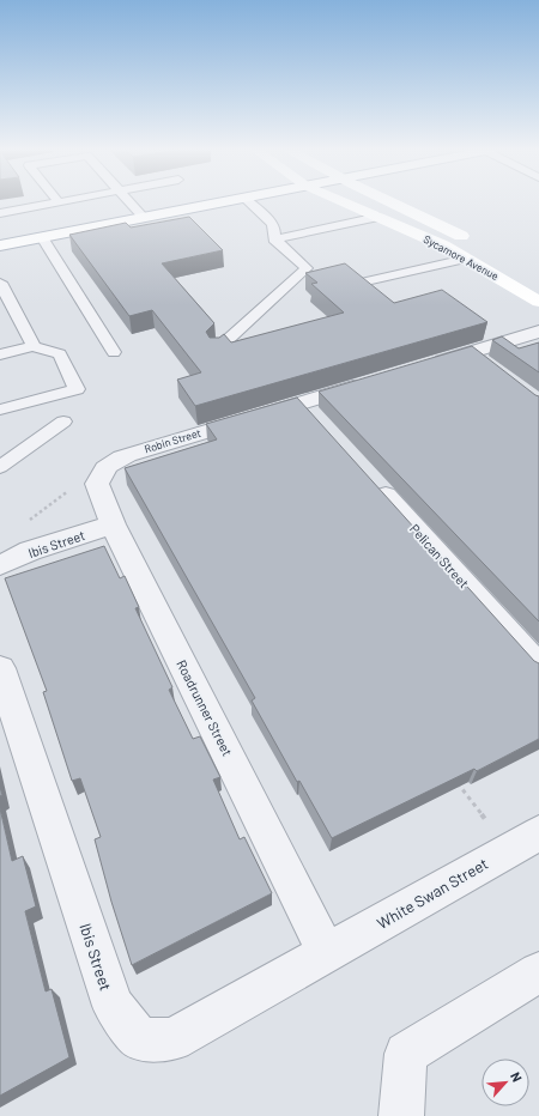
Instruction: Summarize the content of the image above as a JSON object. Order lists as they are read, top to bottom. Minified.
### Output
{"streets":{"street":["Sycamore Avenue","Robin Street","Ibis Street","Pelican Street","Roadrunner Street","White Swan Street"]},"crossings":[["Robin Street","Roadrunner Street"],["Ibis Street","Roadrunner Street"],["Ibis Street","White Swan Street"],["Roadrunner Street","White Swan Street"]],"north":"top right"}
